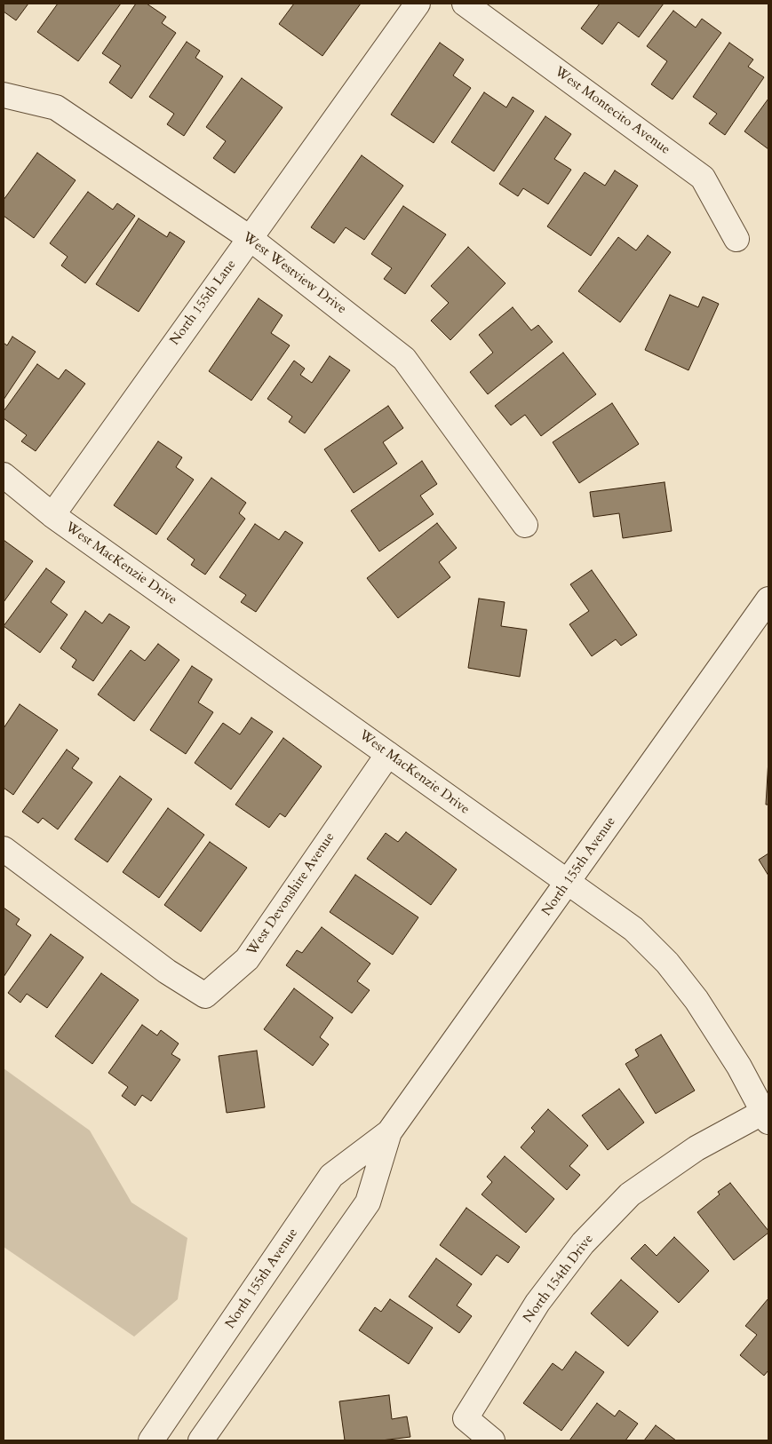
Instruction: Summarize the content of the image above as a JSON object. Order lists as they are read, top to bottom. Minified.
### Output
{"streets":{"street":["West Montecito Avenue","West Westview Drive","North 155th Lane","West MacKenzie Drive","North 155th Avenue","West Devonshire Avenue","North 154th Drive"]},"crossings":[["West Westview Drive","North 155th Lane"],["North 155th Lane","West MacKenzie Drive"],["West MacKenzie Drive","North 155th Avenue"],["West MacKenzie Drive","West Devonshire Avenue"],["West MacKenzie Drive","North 154th Drive"]]}
